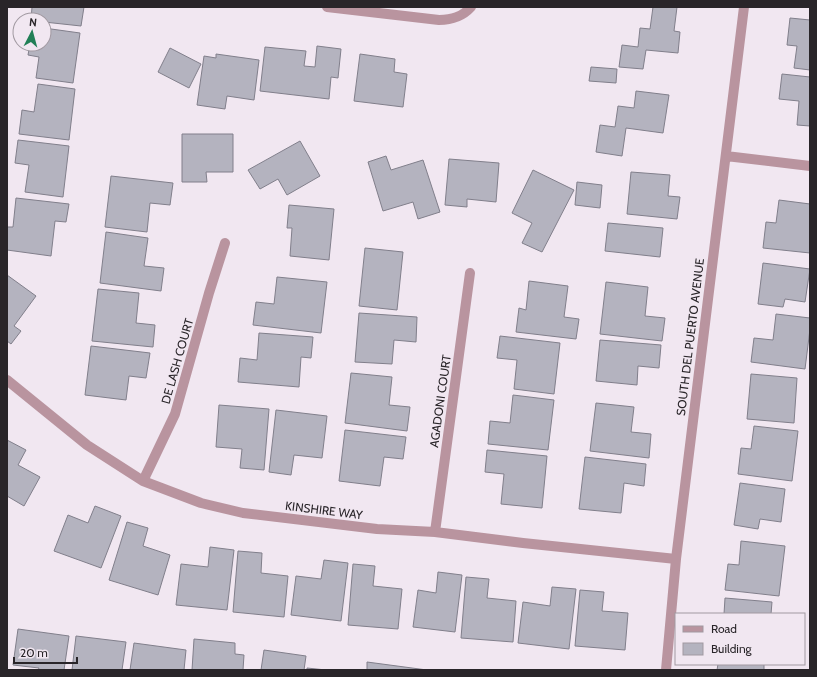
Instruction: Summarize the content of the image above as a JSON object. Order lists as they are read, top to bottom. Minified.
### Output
{"streets":{"street":["SOUTH DEL PUERTO AVENUE","DE LASH COURT","AGADONI COURT","KINSHIRE WAY"]},"crossings":[["SOUTH DEL PUERTO AVENUE","KINSHIRE WAY"],["DE LASH COURT","KINSHIRE WAY"],["AGADONI COURT","KINSHIRE WAY"]],"legend":["Road","Building"],"scale_bar":"20 m","north":"top"}
